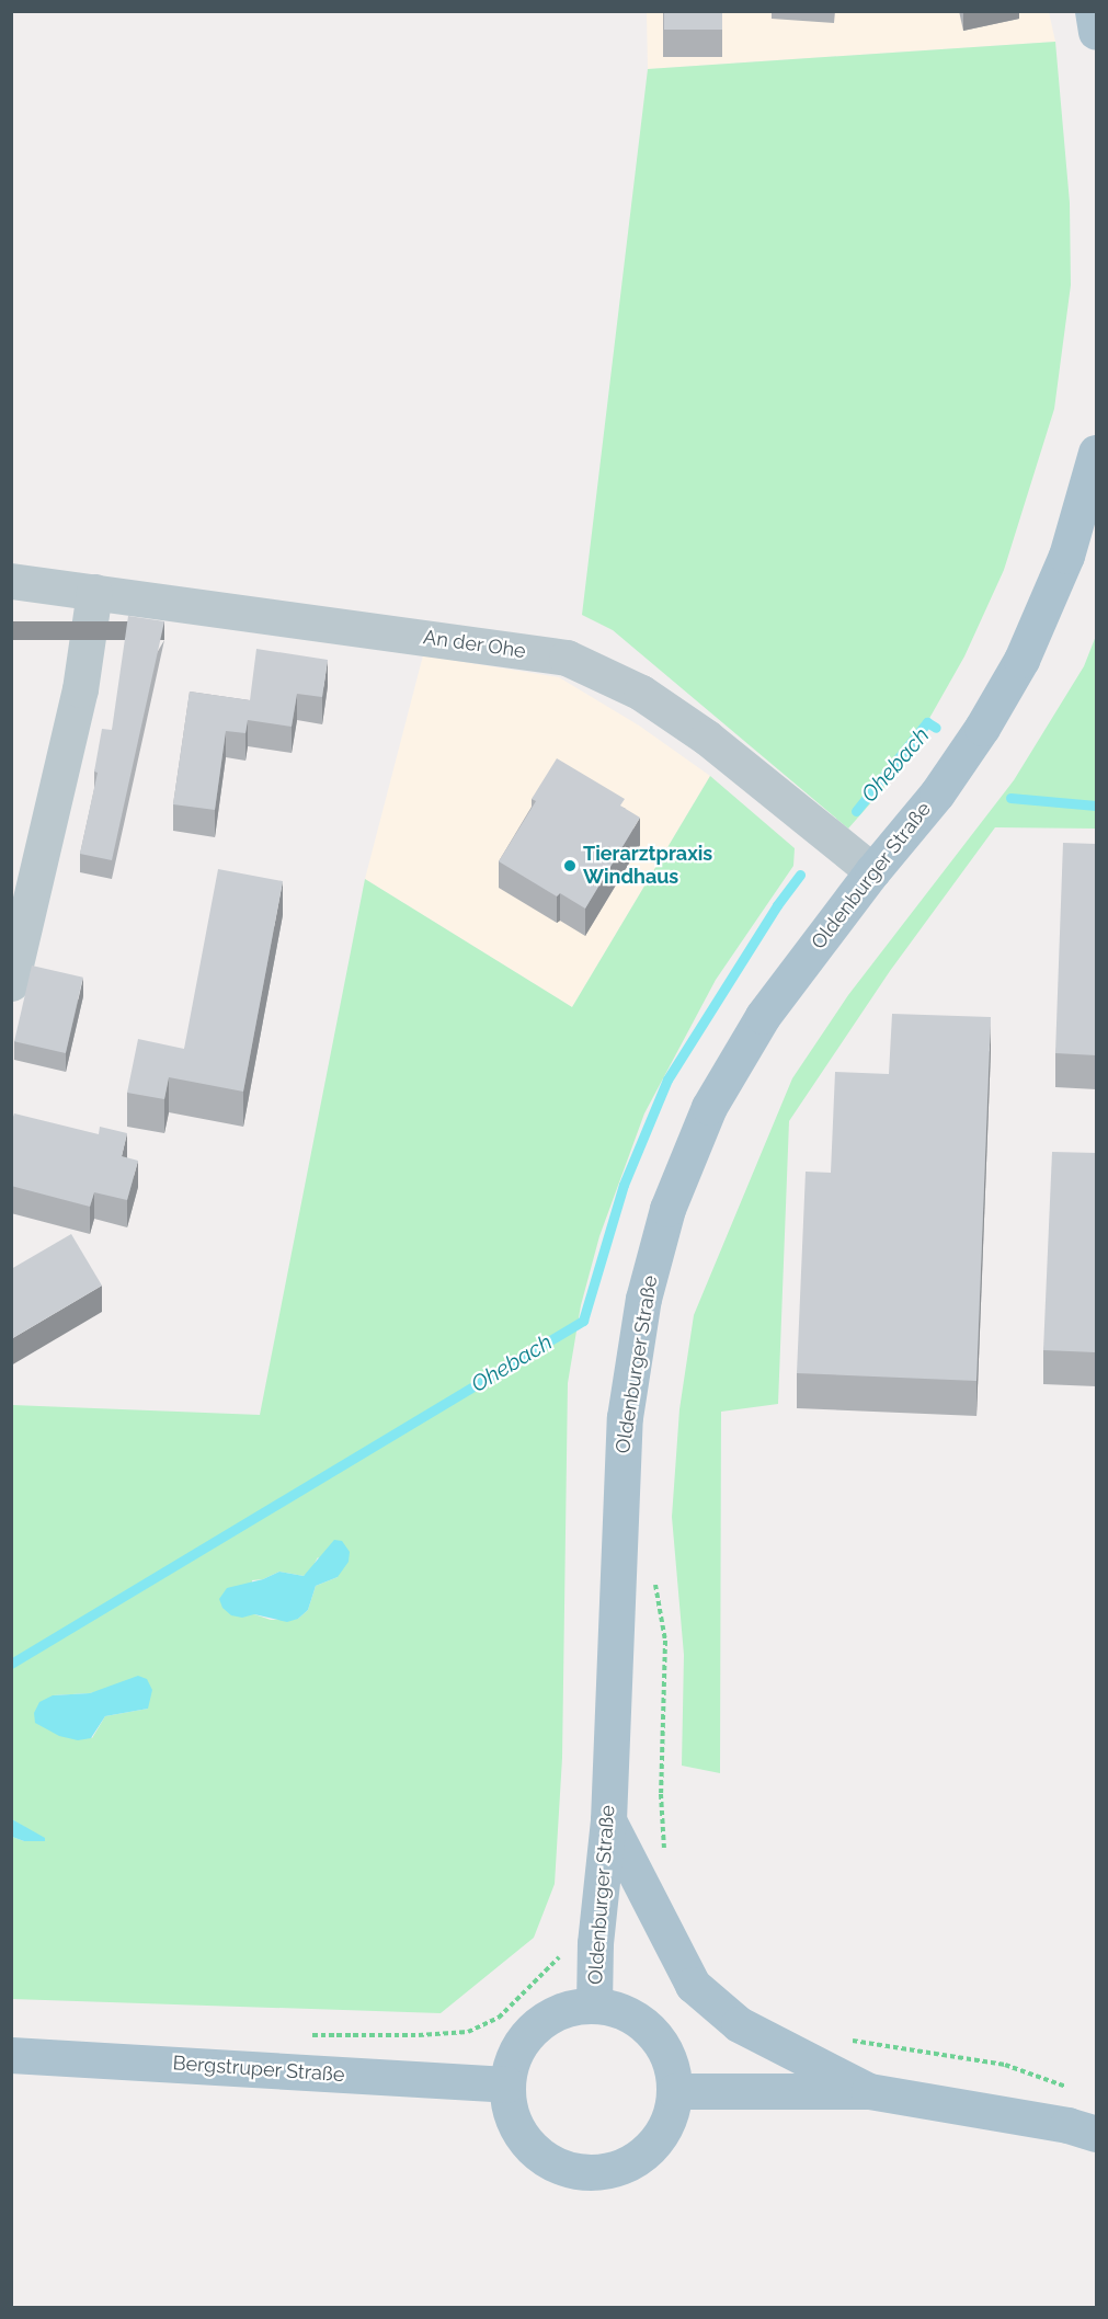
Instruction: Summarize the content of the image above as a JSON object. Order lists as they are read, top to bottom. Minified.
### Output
{"streets":{"main road":["Oldenburger Straße","Bergstruper Straße"],"street":["An der Ohe"]},"crossings":[["An der Ohe","Oldenburger Straße"],["Oldenburger Straße","Bergstruper Straße"]],"water":["Ohebach"],"places":["Tierarztpraxis Windhaus"]}
